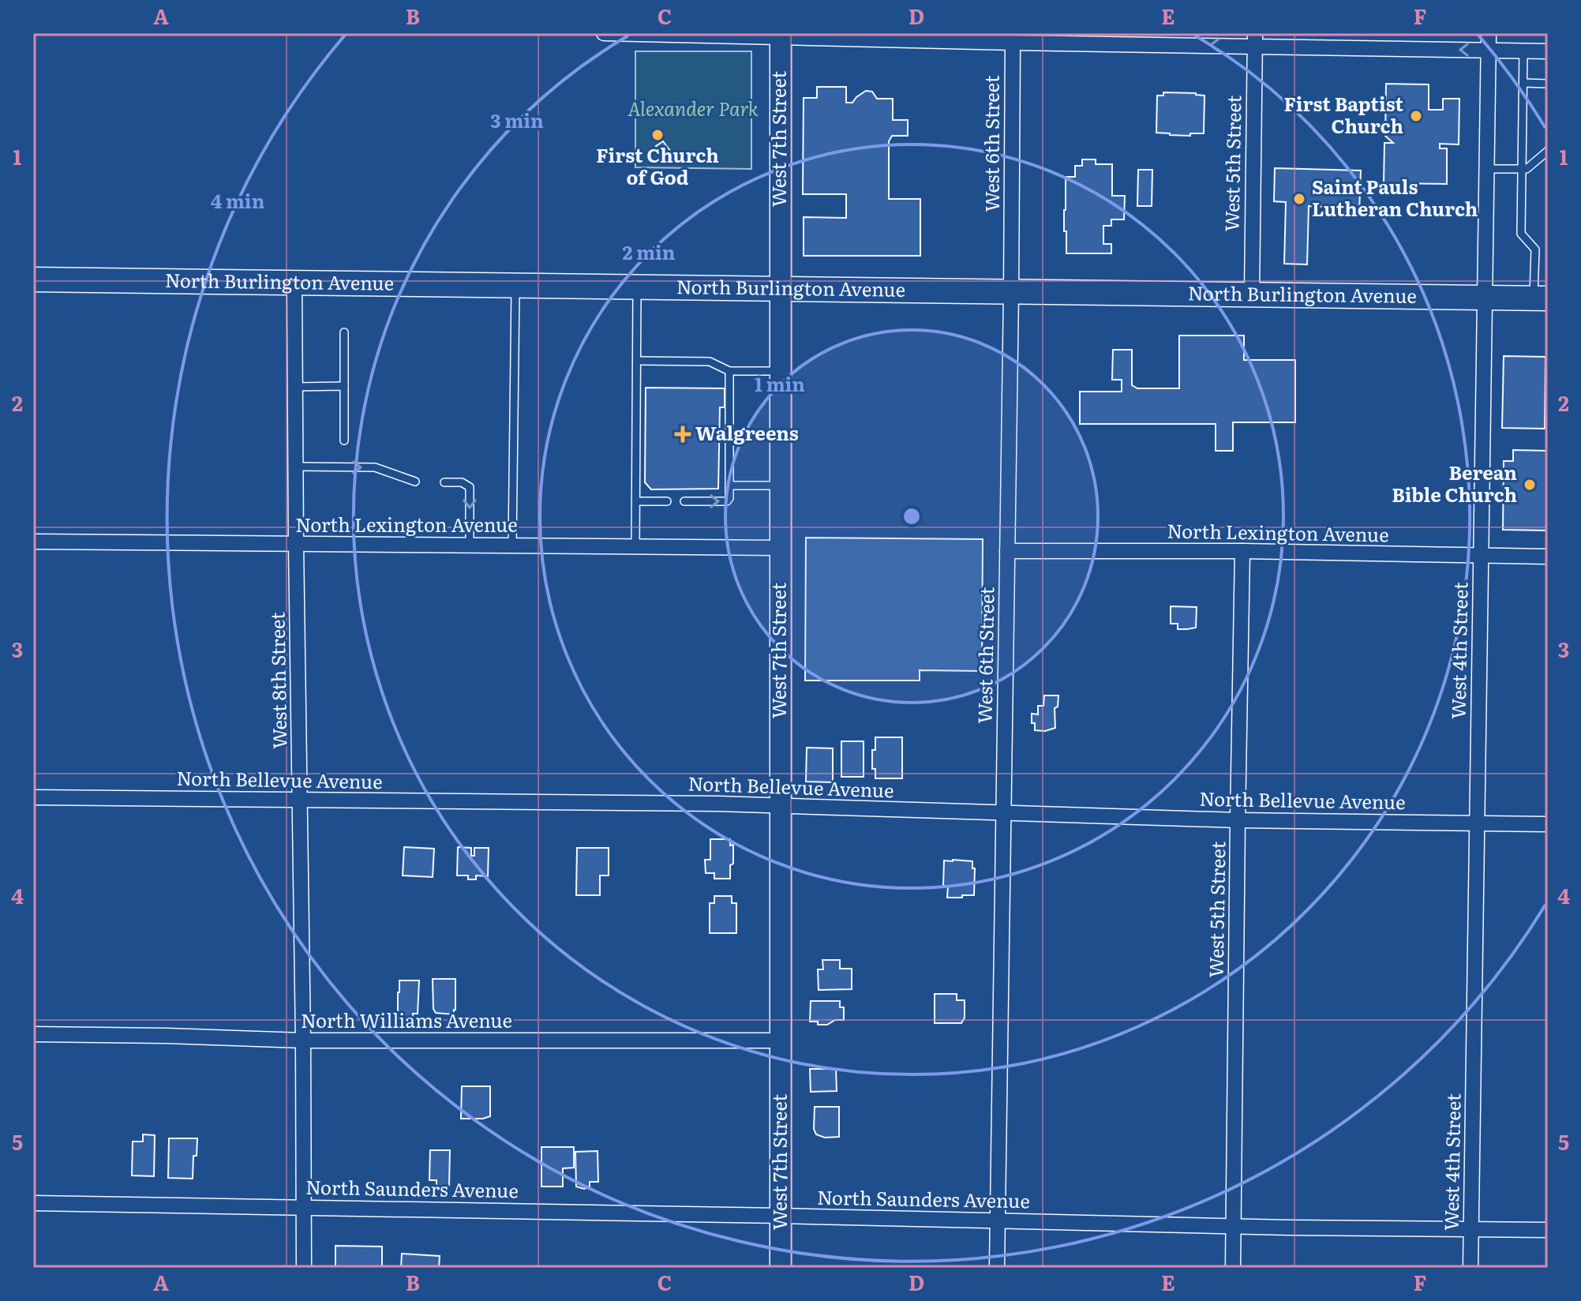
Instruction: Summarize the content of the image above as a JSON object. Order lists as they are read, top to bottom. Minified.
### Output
{"streets":{"highway":["North Burlington Avenue"],"main road":["West 7th Street"],"street":["West 6th Street","West 5th Street","North Lexington Avenue","West 4th Street","West 8th Street","North Bellevue Avenue","North Williams Avenue","North Saunders Avenue"]},"crossings":[["West 7th Street","North Burlington Avenue"],["West 7th Street","North Lexington Avenue"],["West 7th Street","North Bellevue Avenue"],["West 7th Street","North Williams Avenue"],["West 7th Street","North Saunders Avenue"],["West 6th Street","North Burlington Avenue"],["West 6th Street","North Lexington Avenue"],["West 6th Street","North Bellevue Avenue"],["West 6th Street","North Saunders Avenue"],["West 5th Street","North Burlington Avenue"],["West 5th Street","North Lexington Avenue"],["West 5th Street","North Bellevue Avenue"],["West 5th Street","North Saunders Avenue"],["North Burlington Avenue","West 4th Street"],["North Burlington Avenue","West 8th Street"],["North Lexington Avenue","West 4th Street"],["North Lexington Avenue","West 8th Street"],["West 4th Street","North Bellevue Avenue"],["West 4th Street","North Saunders Avenue"],["West 8th Street","North Bellevue Avenue"],["West 8th Street","North Williams Avenue"],["West 8th Street","North Saunders Avenue"]],"parks":["Alexander Park"],"places":{"other":["First Baptist Church","First Church of God","Saint Pauls Lutheran Church","Berean Bible Church"],"health":["Walgreens"]},"grid":{"columns":["A","B","C","D","E","F"],"rows":["1","2","3","4","5"]},"rings":["3 min","4 min","2 min","1 min"]}
